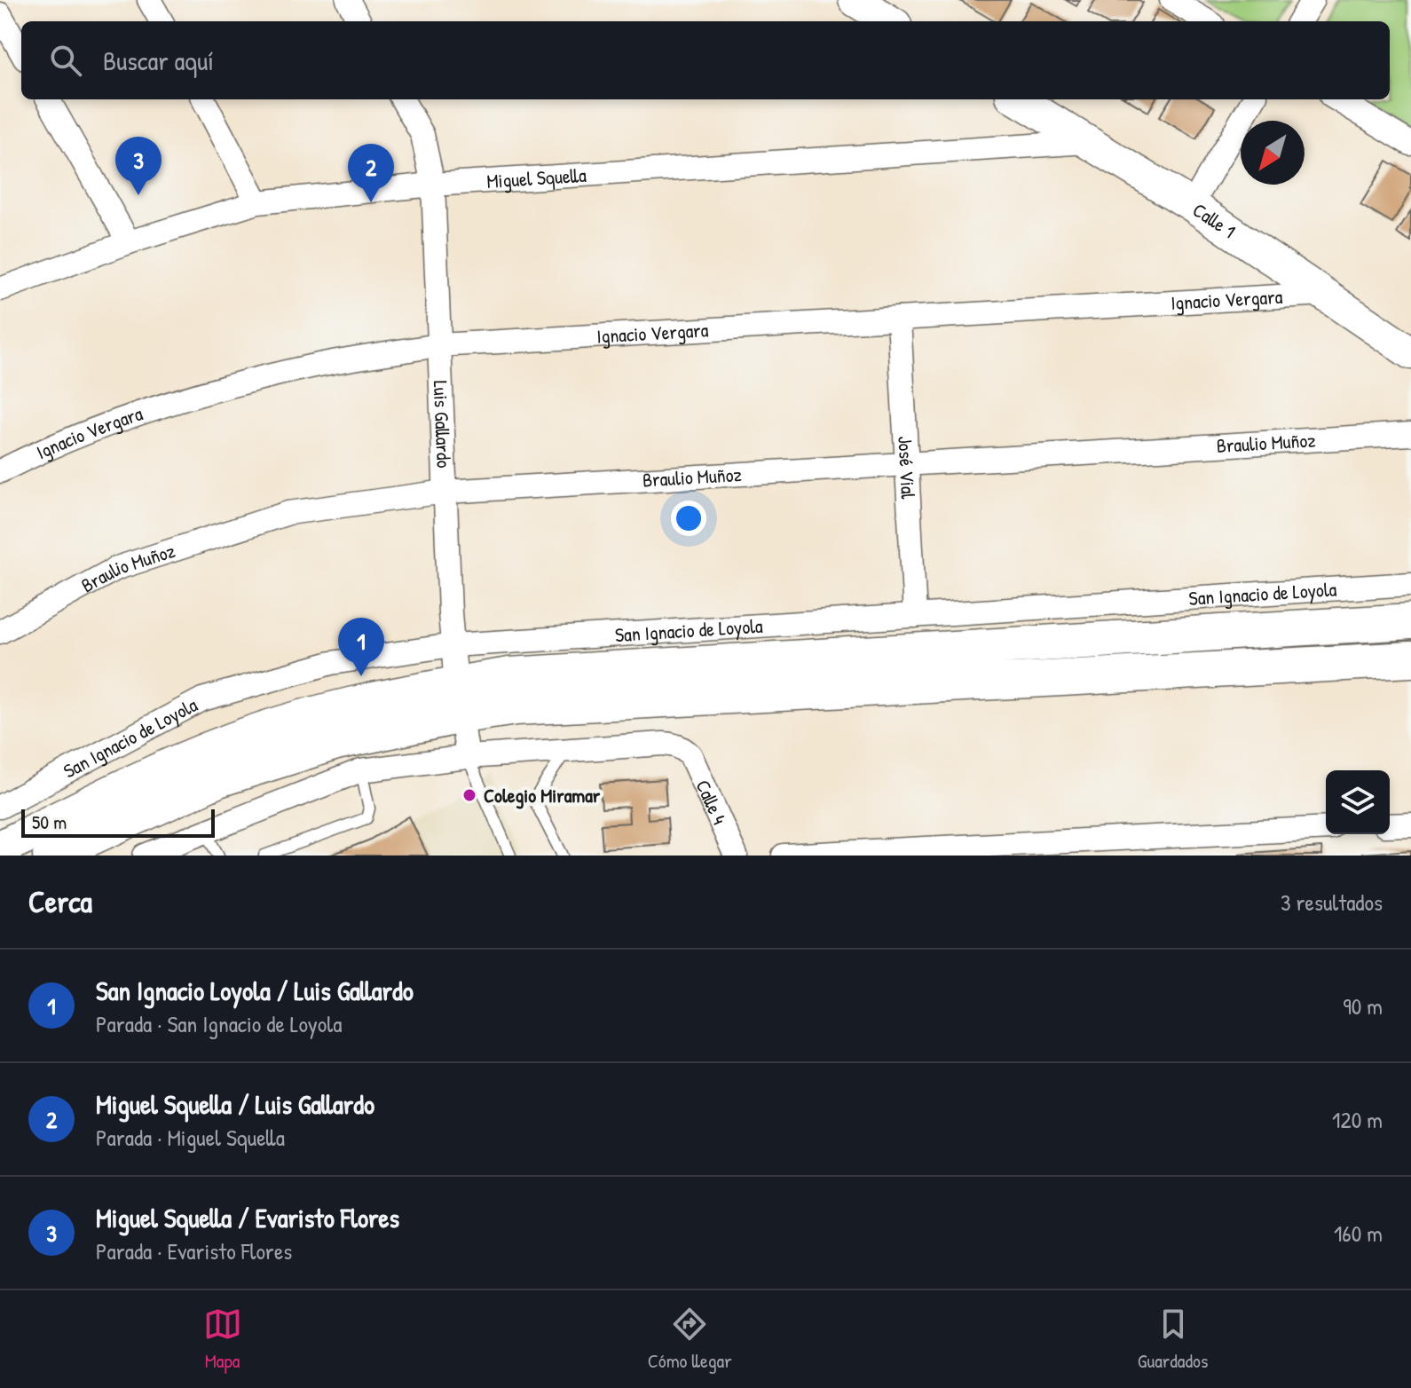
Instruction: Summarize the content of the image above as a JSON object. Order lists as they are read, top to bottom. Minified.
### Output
{"streets":{"main road":["San Ignacio de Loyola"],"street":["Miguel Squella","Calle 1","Ignacio Vergara","Luis Gallardo","Braulio Muñoz","José Vial","Calle 4"]},"crossings":[["Miguel Squella","Calle 1"],["Miguel Squella","Luis Gallardo"],["Calle 1","Ignacio Vergara"],["Ignacio Vergara","Luis Gallardo"],["Ignacio Vergara","José Vial"],["Luis Gallardo","Braulio Muñoz"],["Luis Gallardo","San Ignacio de Loyola"],["Braulio Muñoz","José Vial"],["José Vial","San Ignacio de Loyola"]],"places":["Colegio Miramar"],"scale_bar":"50 m","north":"bottom left","page":{"search":"Buscar aquí","pins":["3","2","1"],"scale":"50 m","heading":["Cerca","3 resultados"],"list":[{"mark":"1","name":"San Ignacio Loyola / Luis Gallardo","note":"Parada · San Ignacio de Loyola","value":"90 m"},{"mark":"2","name":"Miguel Squella / Luis Gallardo","note":"Parada · Miguel Squella","value":"120 m"},{"mark":"3","name":"Miguel Squella / Evaristo Flores","note":"Parada · Evaristo Flores","value":"160 m"}],"nav":["Mapa","Cómo llegar","Guardados"]}}
